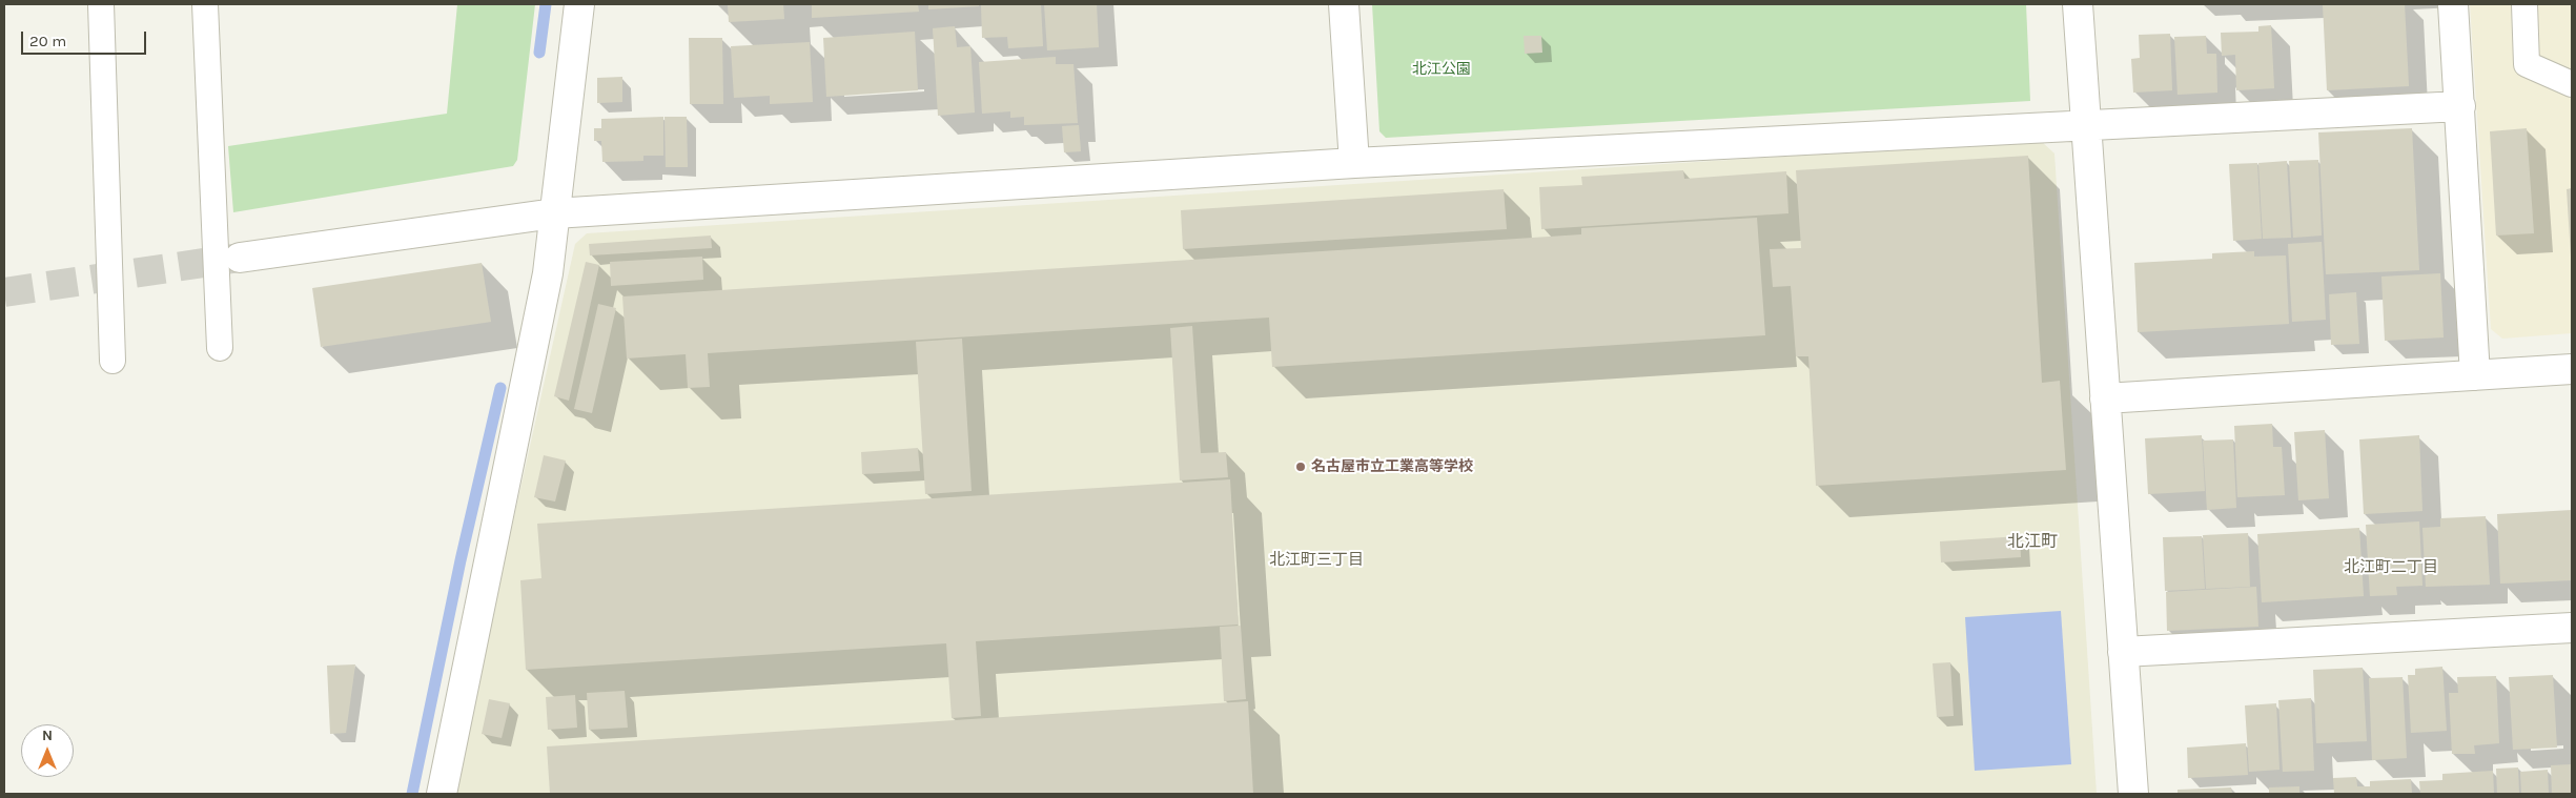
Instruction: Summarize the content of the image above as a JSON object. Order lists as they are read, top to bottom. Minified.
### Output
{"districts":["北江町","北江町三丁目","北江町二丁目"],"parks":["北江公園"],"places":["名古屋市立工業高等学校"],"scale_bar":"20 m","north":"top"}
